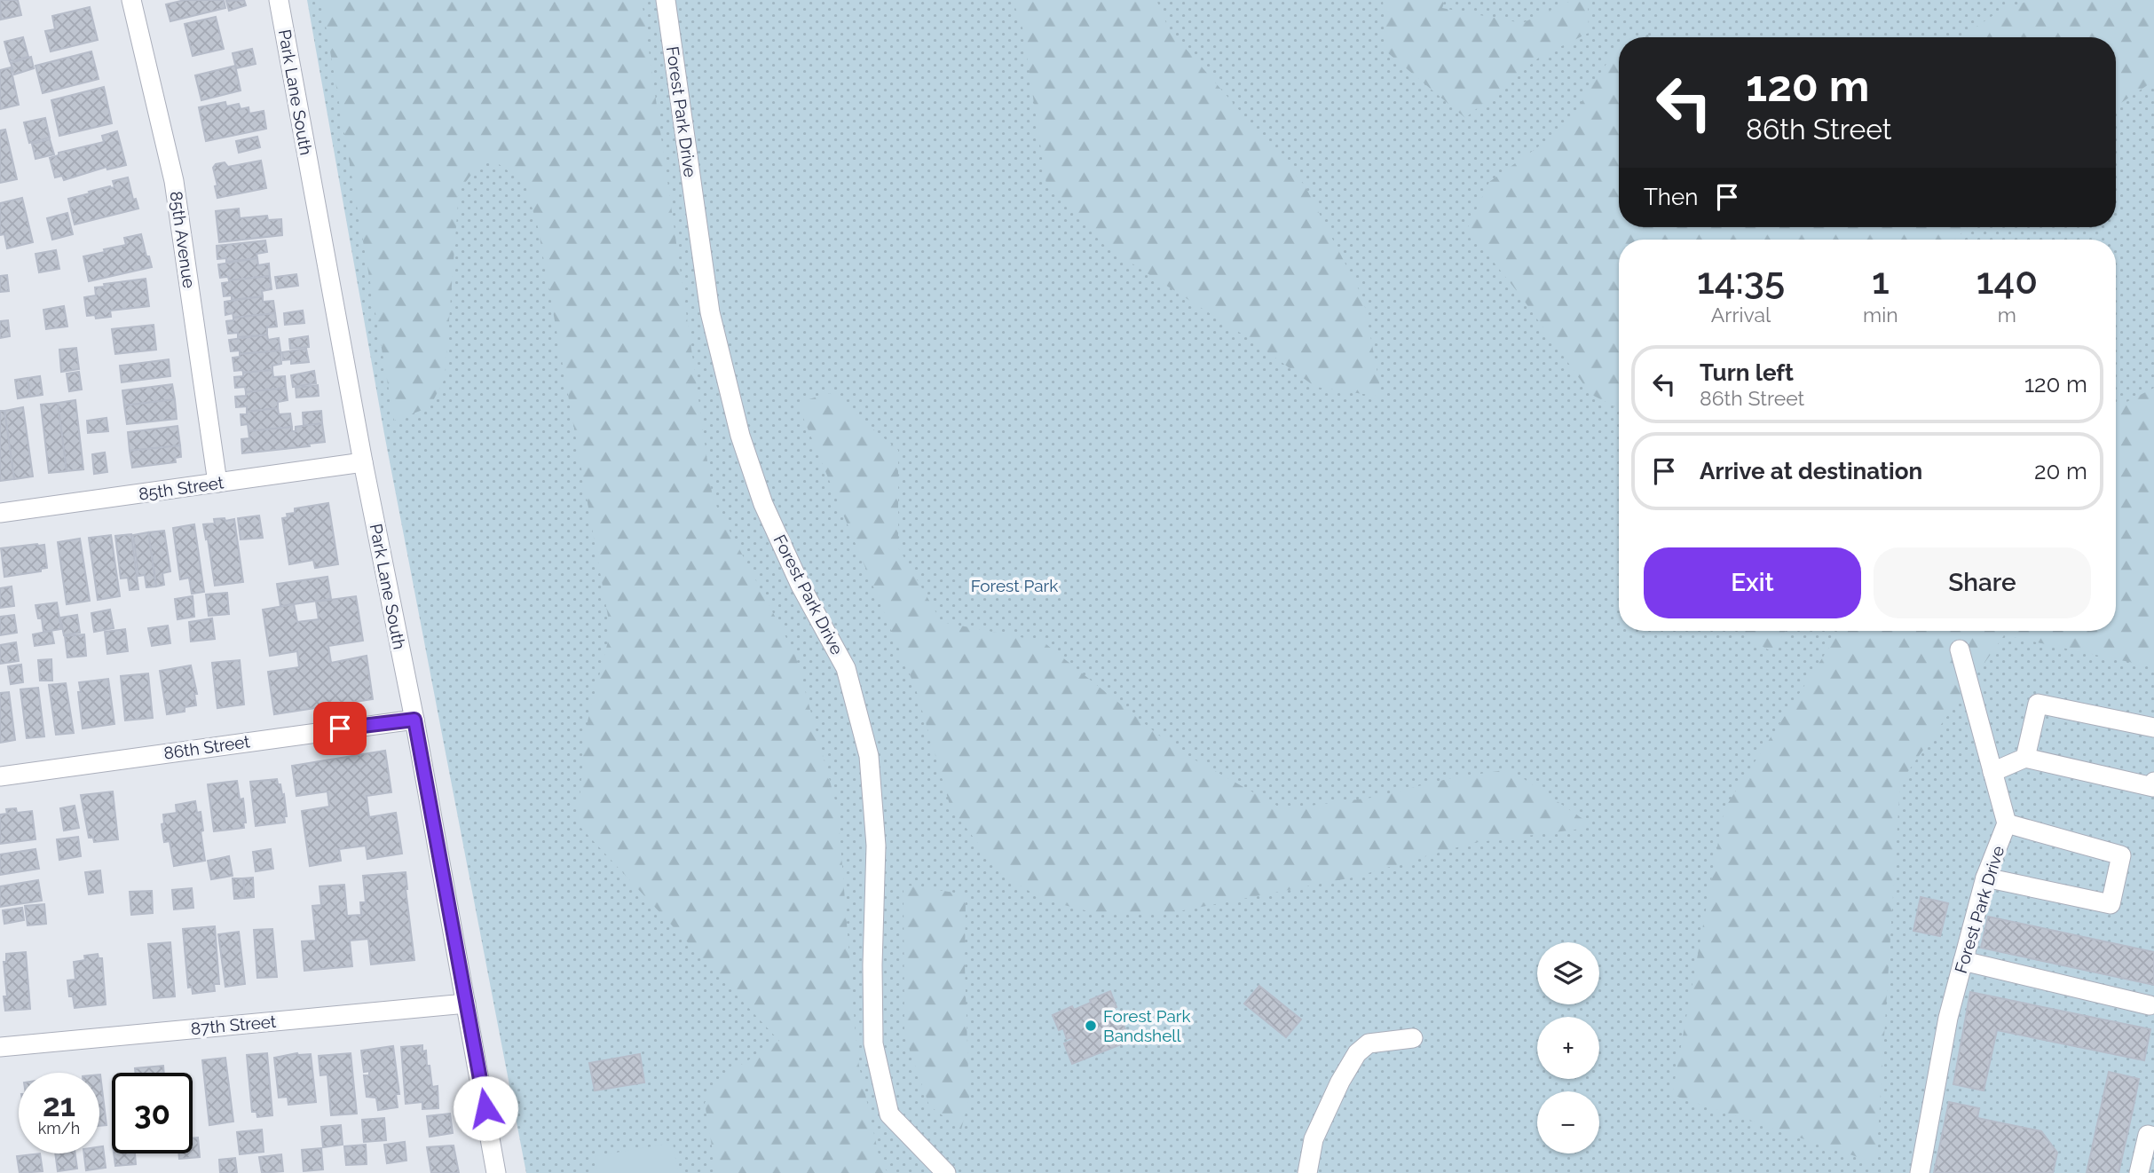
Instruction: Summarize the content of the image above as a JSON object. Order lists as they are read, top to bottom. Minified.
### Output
{"streets":{"street":["Park Lane South","Forest Park Drive","85th Avenue","85th Street","86th Street","87th Street"]},"crossings":[["Park Lane South","85th Street"],["Park Lane South","86th Street"],["Park Lane South","87th Street"],["85th Avenue","85th Street"]],"parks":["Forest Park"],"places":["Forest Park Bandshell"],"page":{"turn":["120 m","86th Street"],"then":"Then","eta":["14:35","Arrival","1","min","140","m"],"list":[{"name":"Turn left","note":"86th Street","value":"120 m"},{"name":"Arrive at destination","value":"20 m"}],"buttons":["Exit","Share"],"map_buttons":["+","−"],"speed":"21 km/h","limit":"30"}}
